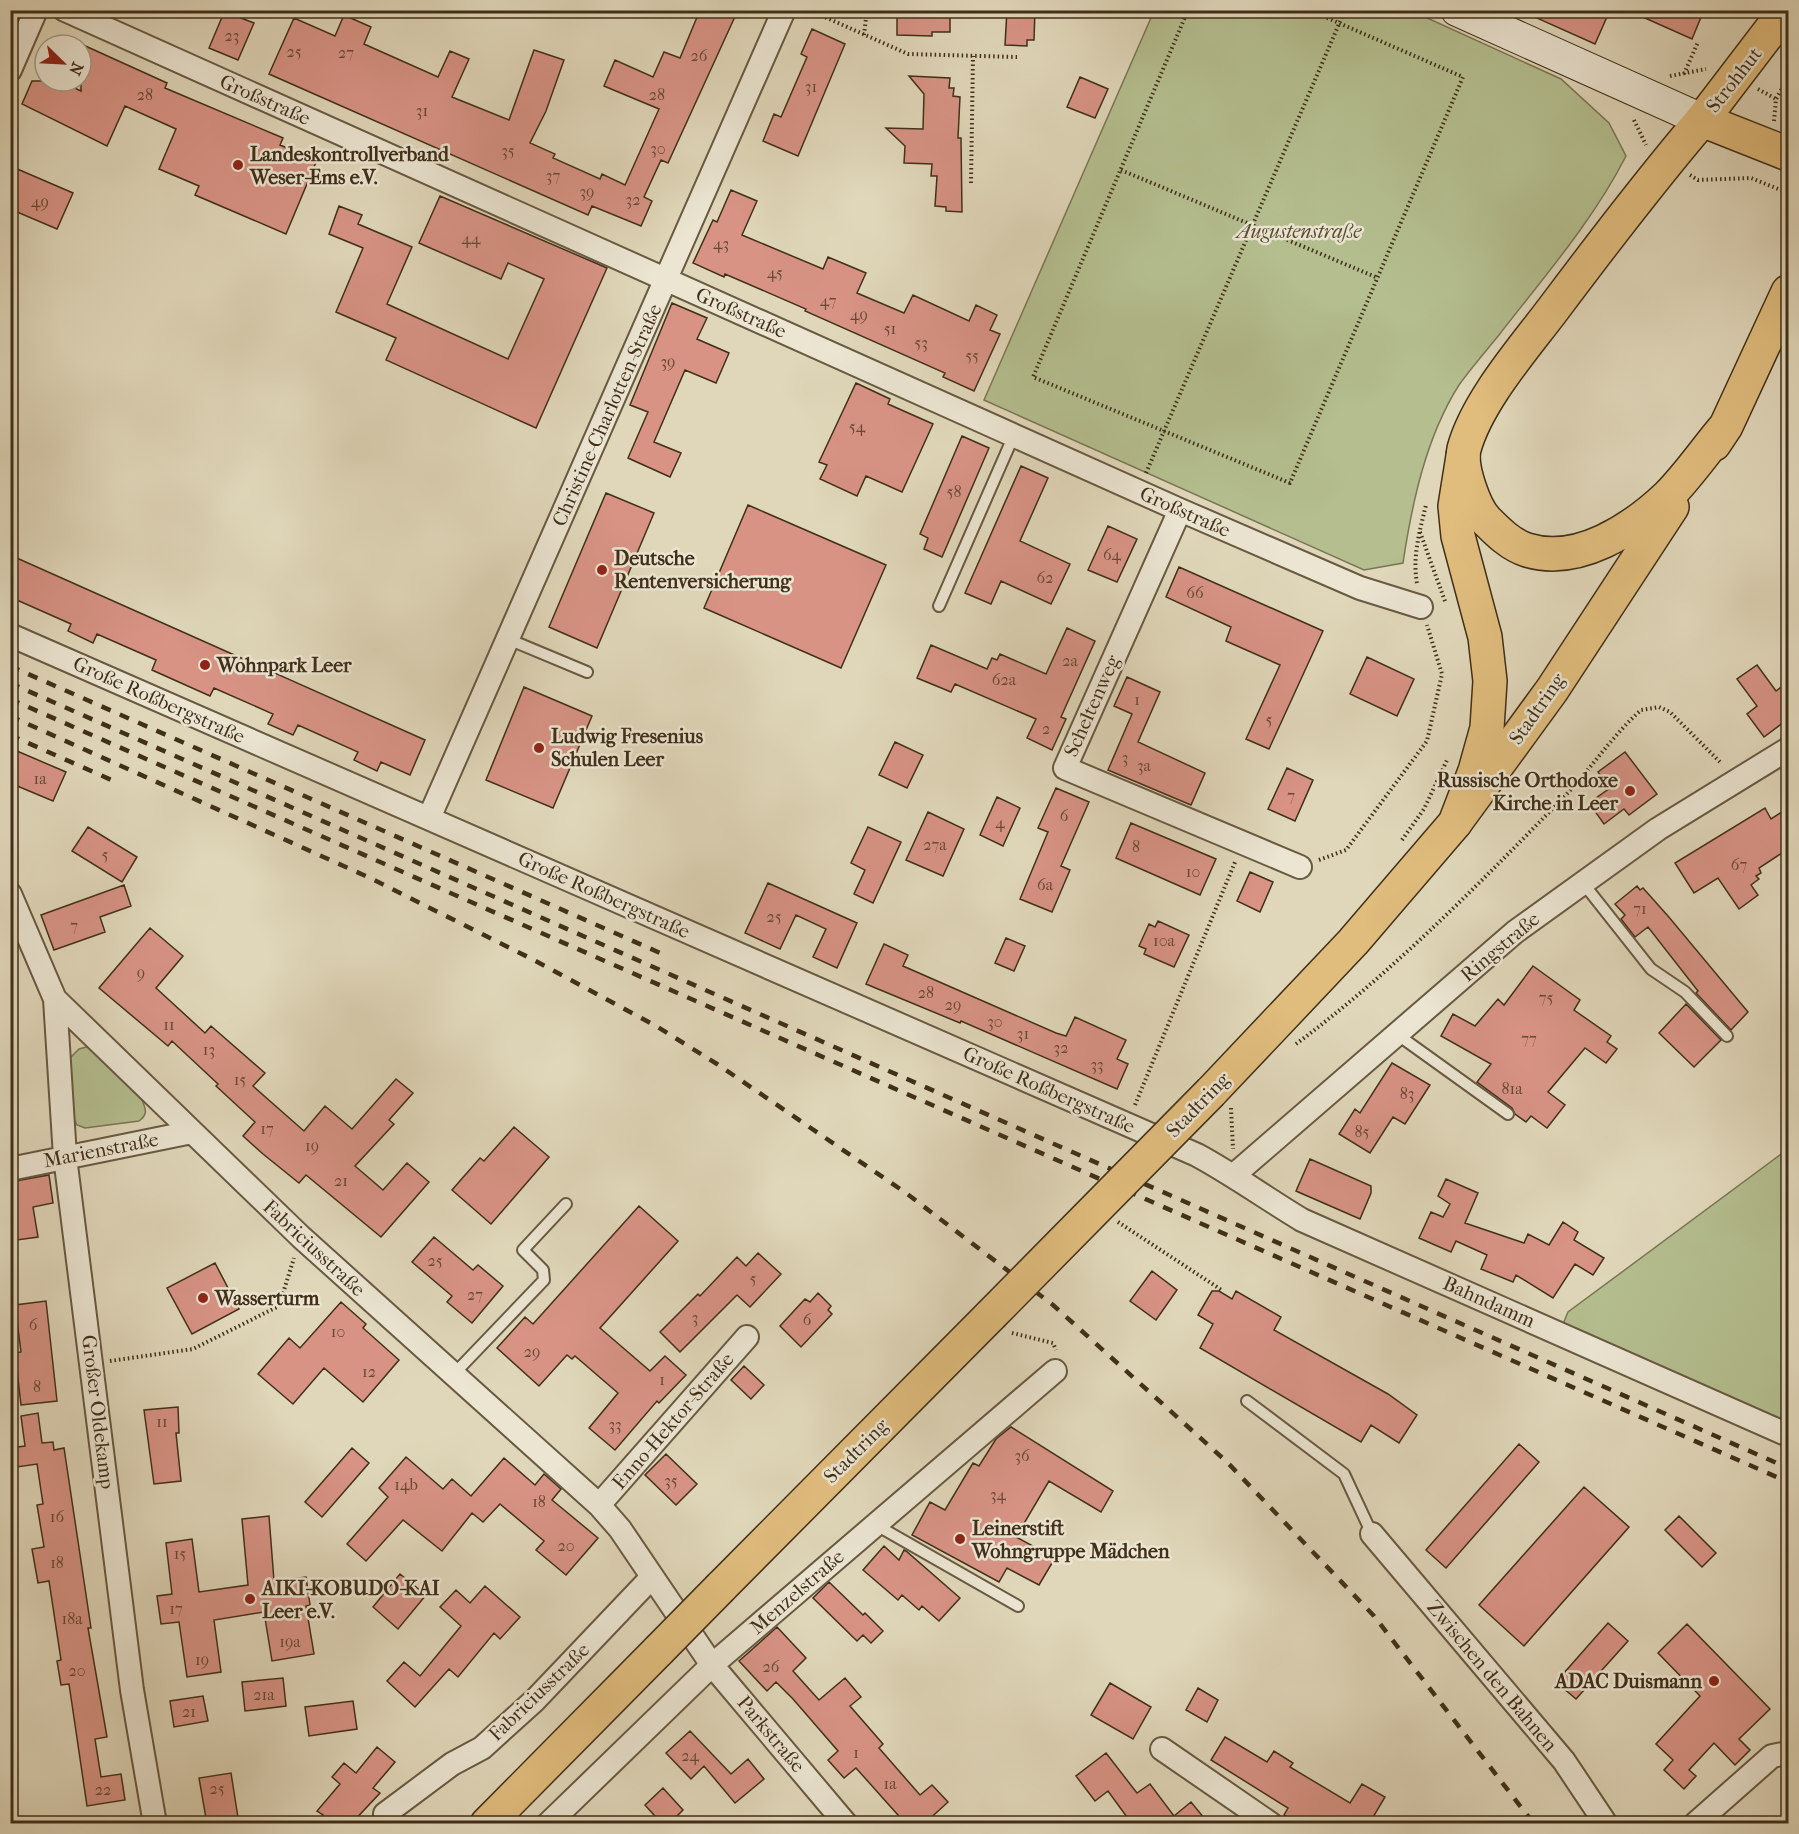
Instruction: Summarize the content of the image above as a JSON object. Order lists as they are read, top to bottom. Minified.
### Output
{"streets":{"main road":["Strohhut","Stadtring"],"street":["Großstraße","Christine-Charlotten-Straße","Große Roßbergstraße","Scheltenweg","Ringstraße","Marienstraße","Fabriciusstraße","Bahndamm","Großer Oldekamp","Enno-Hektor-Straße","Menzelstraße","Zwischen den Bahnen","Parkstraße"]},"crossings":[["Strohhut","Stadtring"],["Großstraße","Christine-Charlotten-Straße"],["Großstraße","Scheltenweg"],["Christine-Charlotten-Straße","Große Roßbergstraße"],["Große Roßbergstraße","Bahndamm"],["Ringstraße","Bahndamm"],["Marienstraße","Fabriciusstraße"],["Marienstraße","Großer Oldekamp"],["Fabriciusstraße","Großer Oldekamp"],["Fabriciusstraße","Enno-Hektor-Straße"],["Fabriciusstraße","Parkstraße"],["Menzelstraße","Parkstraße"]],"parks":["Augustenstraße"],"places":["Landeskontrollverband Weser-Ems e.V.","Deutsche Rentenversicherung","Wohnpark Leer","Ludwig Fresenius Schulen Leer","Russische Orthodoxe Kirche in Leer","Wasserturm","Leinerstift Wohngruppe Mädchen","AIKI-KOBUDO-KAI Leer e.V.","ADAC Duismann"],"house_numbers":["23","25","27","26","31","28","28","31","30","35","37","39","32","49","44","43","45","47","49","51","53","55","39","54","58","64","62","66","2a","62a","1","5","2","3","3a","1a","7","6","4","27a","8","5","67","10","6a","71","25","7","10a","9","28","75","29","30","11","31","77","32","13","33","15","81a","83","17","85","19","21","25","5","27","3","6","6","10","29","12","1","8","11","33","36","35","14b","34","18","16","20","15","18","17","18a","19a","19","26","20","21a","21","1","24","1a","25","22"],"north":"bottom right"}
